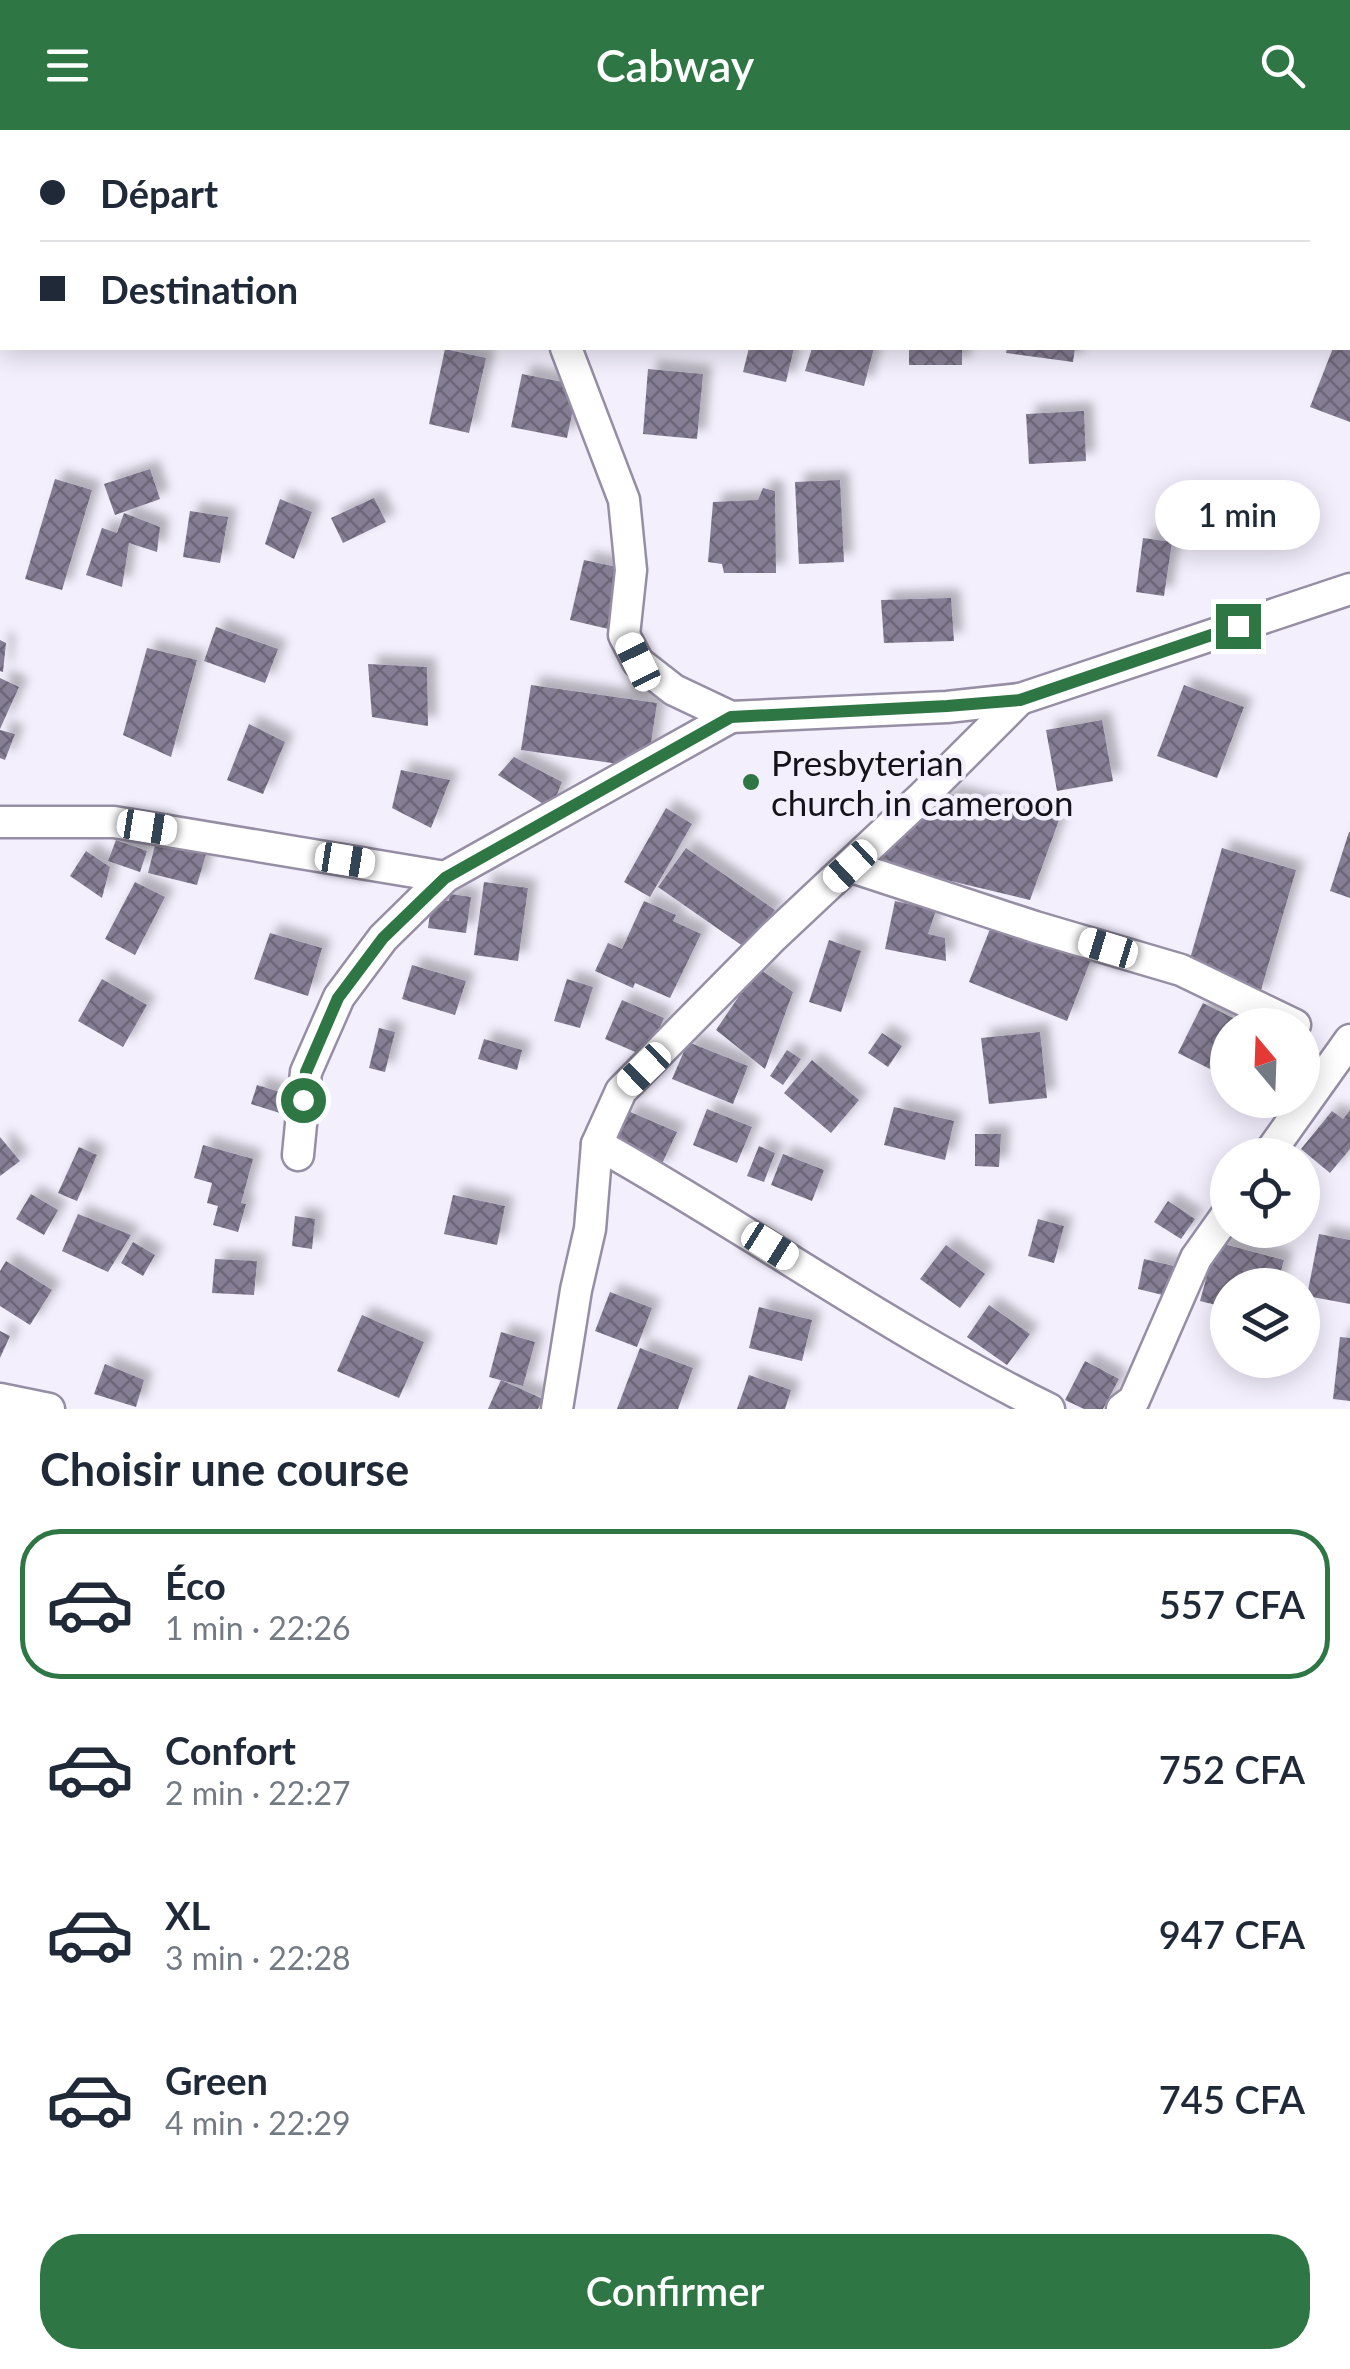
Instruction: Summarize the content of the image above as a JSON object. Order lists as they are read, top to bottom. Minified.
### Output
{"places":["Presbyterian church in cameroon"],"north":"top","page":{"header":"Cabway","banner":["Départ","Destination"],"bubble":"1 min","heading":"Choisir une course","list":[{"name":"Éco","note":"1 min · 22:26","value":"557 CFA"},{"name":"Confort","note":"2 min · 22:27","value":"752 CFA"},{"name":"XL","note":"3 min · 22:28","value":"947 CFA"},{"name":"Green","note":"4 min · 22:29","value":"745 CFA"}],"buttons":"Confirmer"}}
